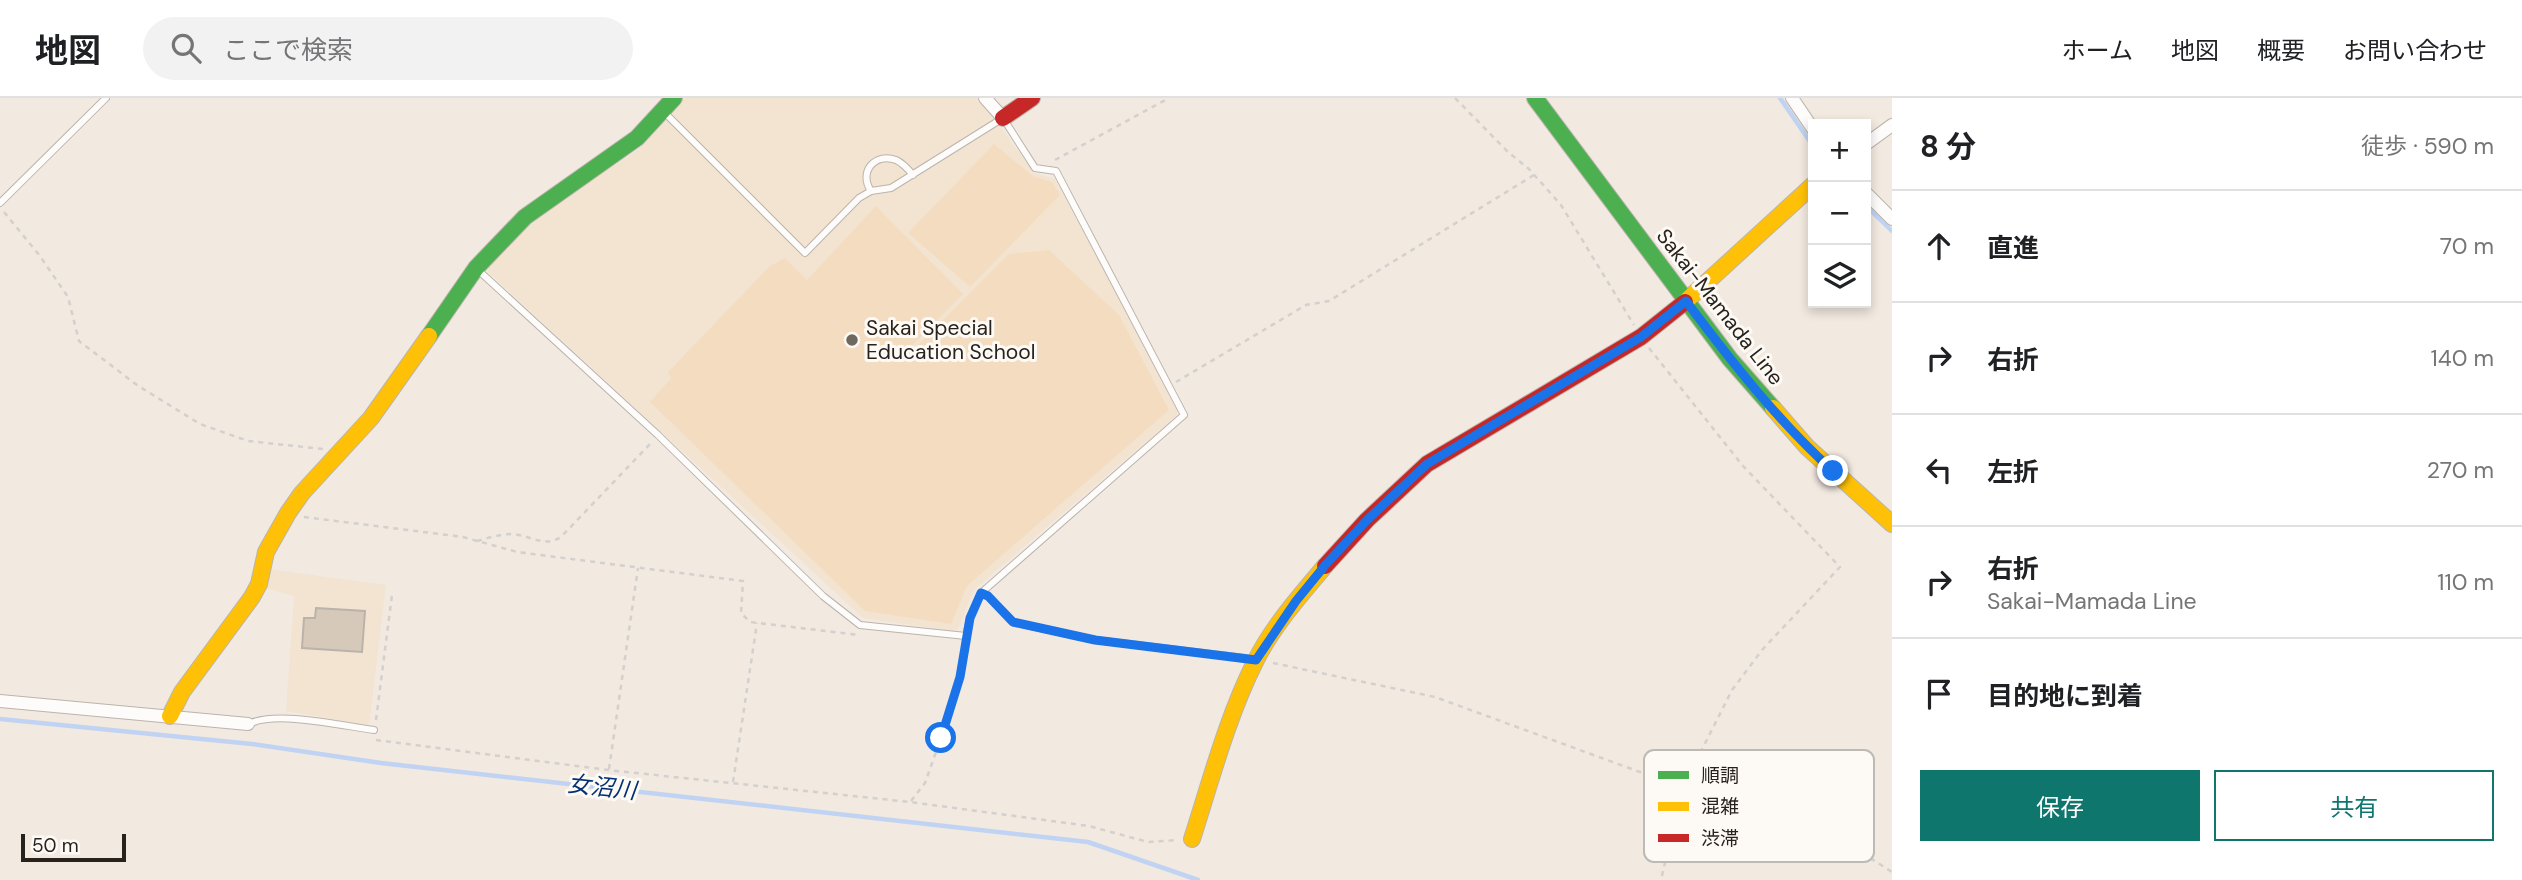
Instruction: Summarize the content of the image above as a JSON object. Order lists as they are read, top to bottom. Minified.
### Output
{"streets":{"street":["Sakai-Mamada Line"]},"water":["女沼川"],"places":["Sakai Special Education School"],"legend":["順調","混雑","渋滞"],"scale_bar":"50 m","page":{"header":"地図","search":"ここで検索","nav":["ホーム","地図","概要","お問い合わせ"],"heading":["8 分","徒歩 · 590 m"],"map_buttons":["+","−"],"list":[["直進","70 m"],["右折","140 m"],["左折","270 m"],["右折","Sakai-Mamada Line","110 m"],"目的地に到着"],"buttons":["保存","共有"],"scale":"50 m"}}
